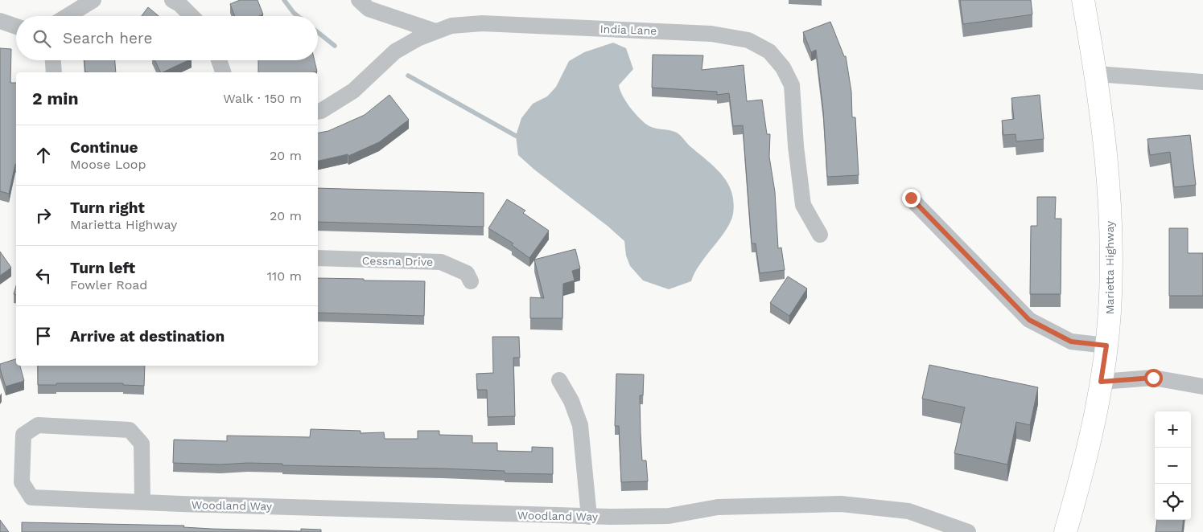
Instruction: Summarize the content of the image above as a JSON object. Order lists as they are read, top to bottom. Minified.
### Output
{"streets":{"main road":["Marietta Highway"],"street":["India Lane","Cessna Drive","Woodland Way"]},"page":{"search":"Search here","heading":["2 min","Walk · 150 m"],"list":[["Continue","Moose Loop","20 m"],["Turn right","Marietta Highway","20 m"],["Turn left","Fowler Road","110 m"],"Arrive at destination"],"map_buttons":["+","−"]}}
